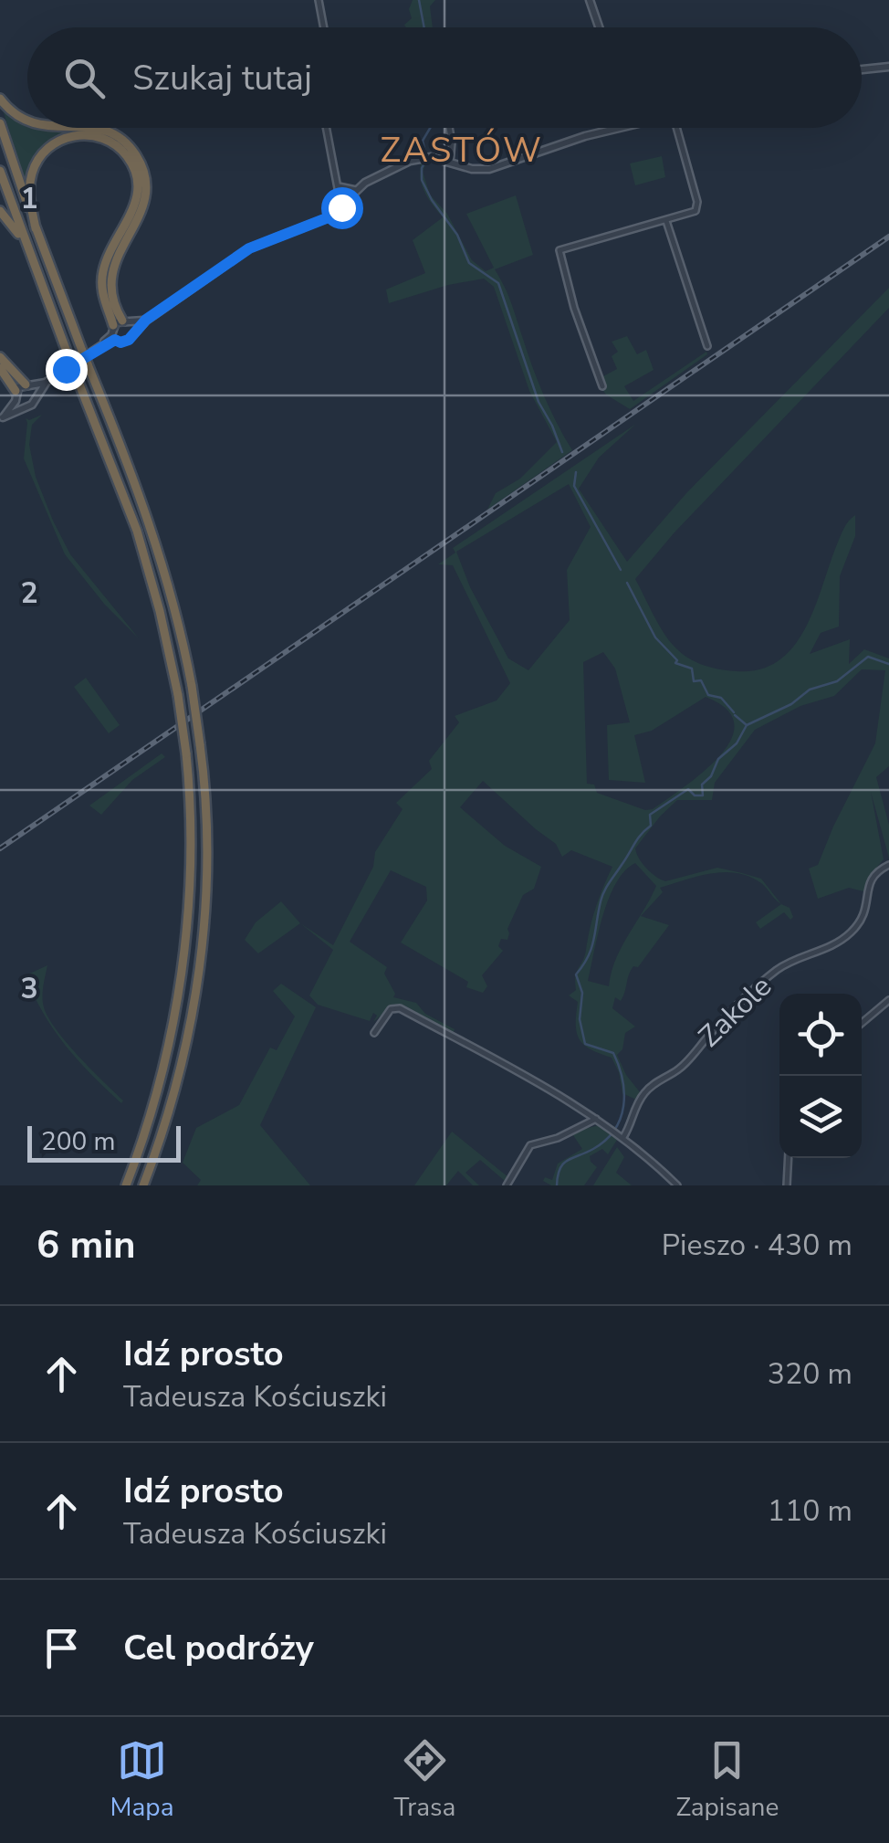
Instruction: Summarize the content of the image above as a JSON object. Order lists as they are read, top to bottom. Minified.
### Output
{"streets":{"street":["Zakole"]},"districts":["ZASTÓW"],"scale_bar":"200 m","page":{"search":"Szukaj tutaj","scale":"200 m","heading":["6 min","Pieszo · 430 m"],"list":[["Idź prosto","Tadeusza Kościuszki","320 m"],["Idź prosto","Tadeusza Kościuszki","110 m"],"Cel podróży"],"nav":["Mapa","Trasa","Zapisane"]},"grid":{"rows":["1","2","3"]}}
